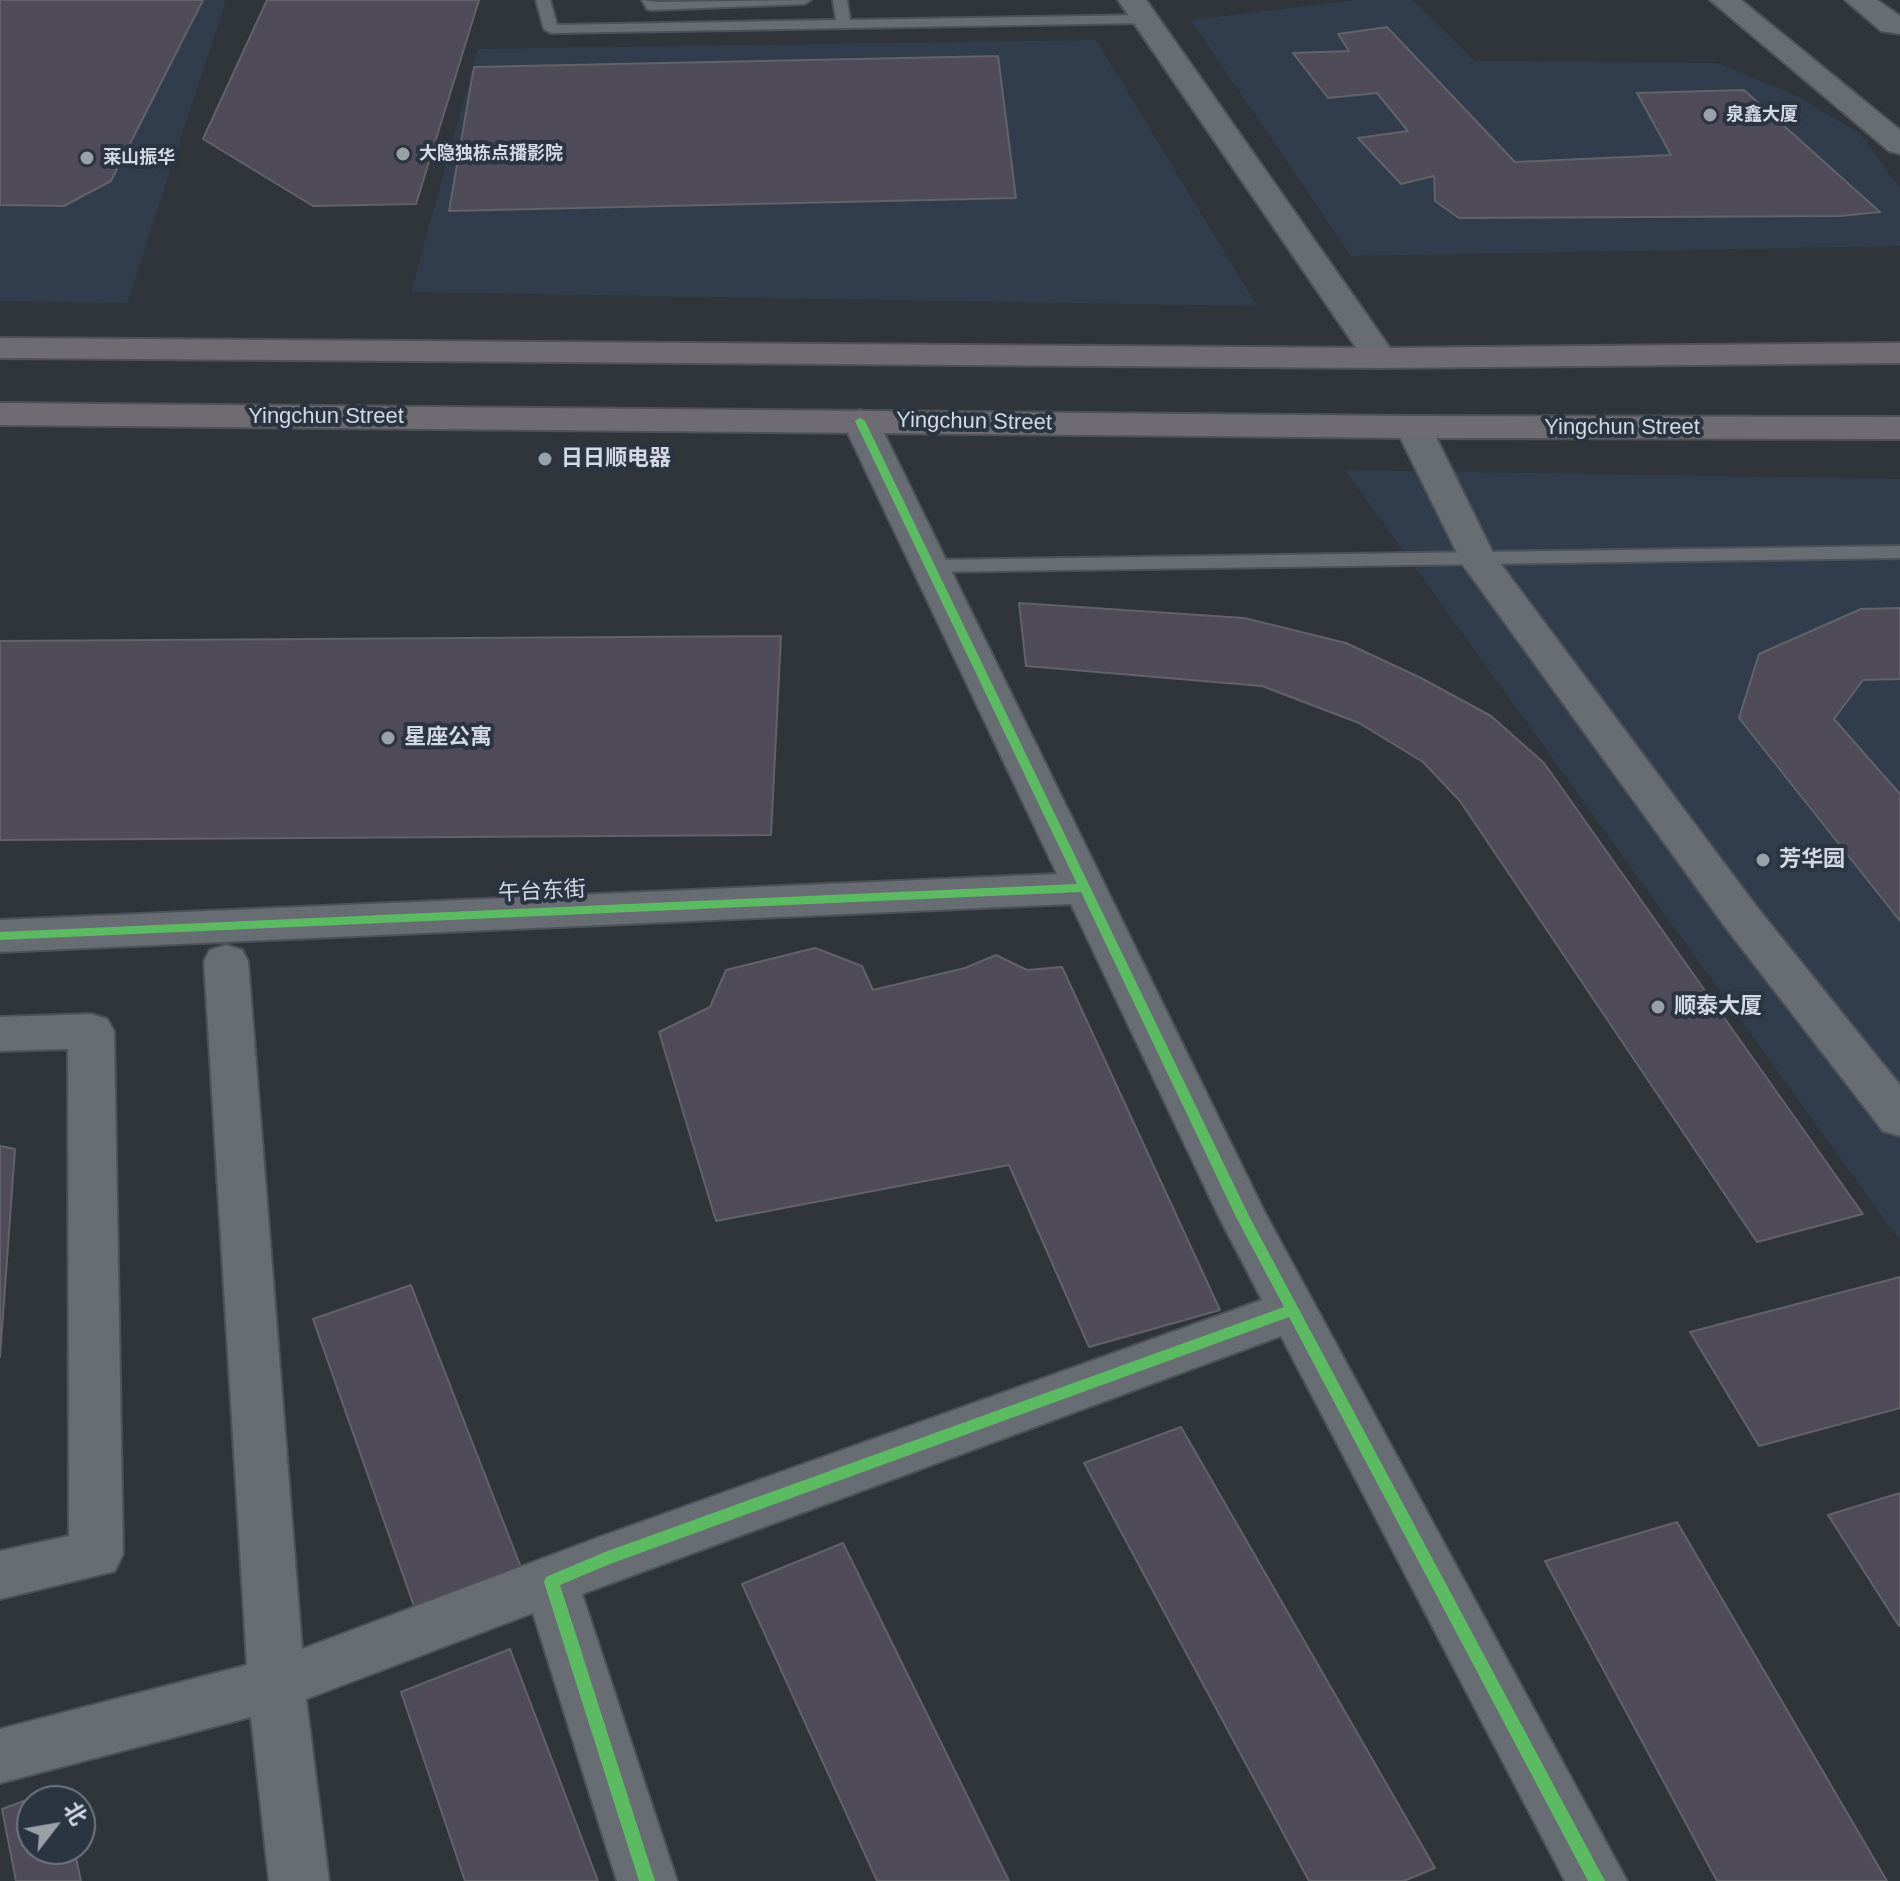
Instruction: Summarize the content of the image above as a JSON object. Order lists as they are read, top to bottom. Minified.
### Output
{"streets":{"main road":["Yingchun Street"],"street":["午台东街"]},"places":["泉鑫大厦","大隐独栋点播影院","莱山振华","日日顺电器","星座公寓","芳华园","顺泰大厦"],"north":"top right"}
